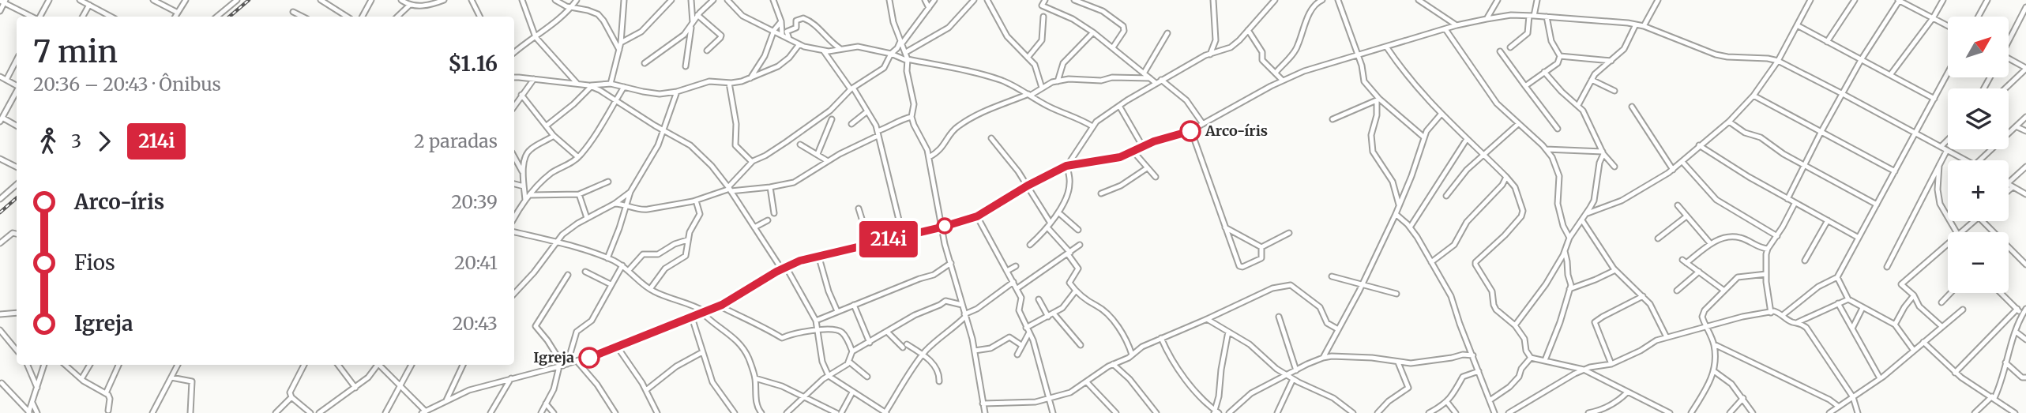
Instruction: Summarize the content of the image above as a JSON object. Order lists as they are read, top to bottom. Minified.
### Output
{"places":["Arco-íris","Igreja"],"lines":["bus line 214i"],"north":"top right","page":{"on_map":"214i","map_buttons":["+","−"],"heading":["7 min","20:36 – 20:43 · Ônibus","$1.16"],"legs":["3","214i","2 paradas"],"list":[{"name":"Arco-íris","value":"20:39"},{"name":"Fios","value":"20:41"},{"name":"Igreja","value":"20:43"}]}}
